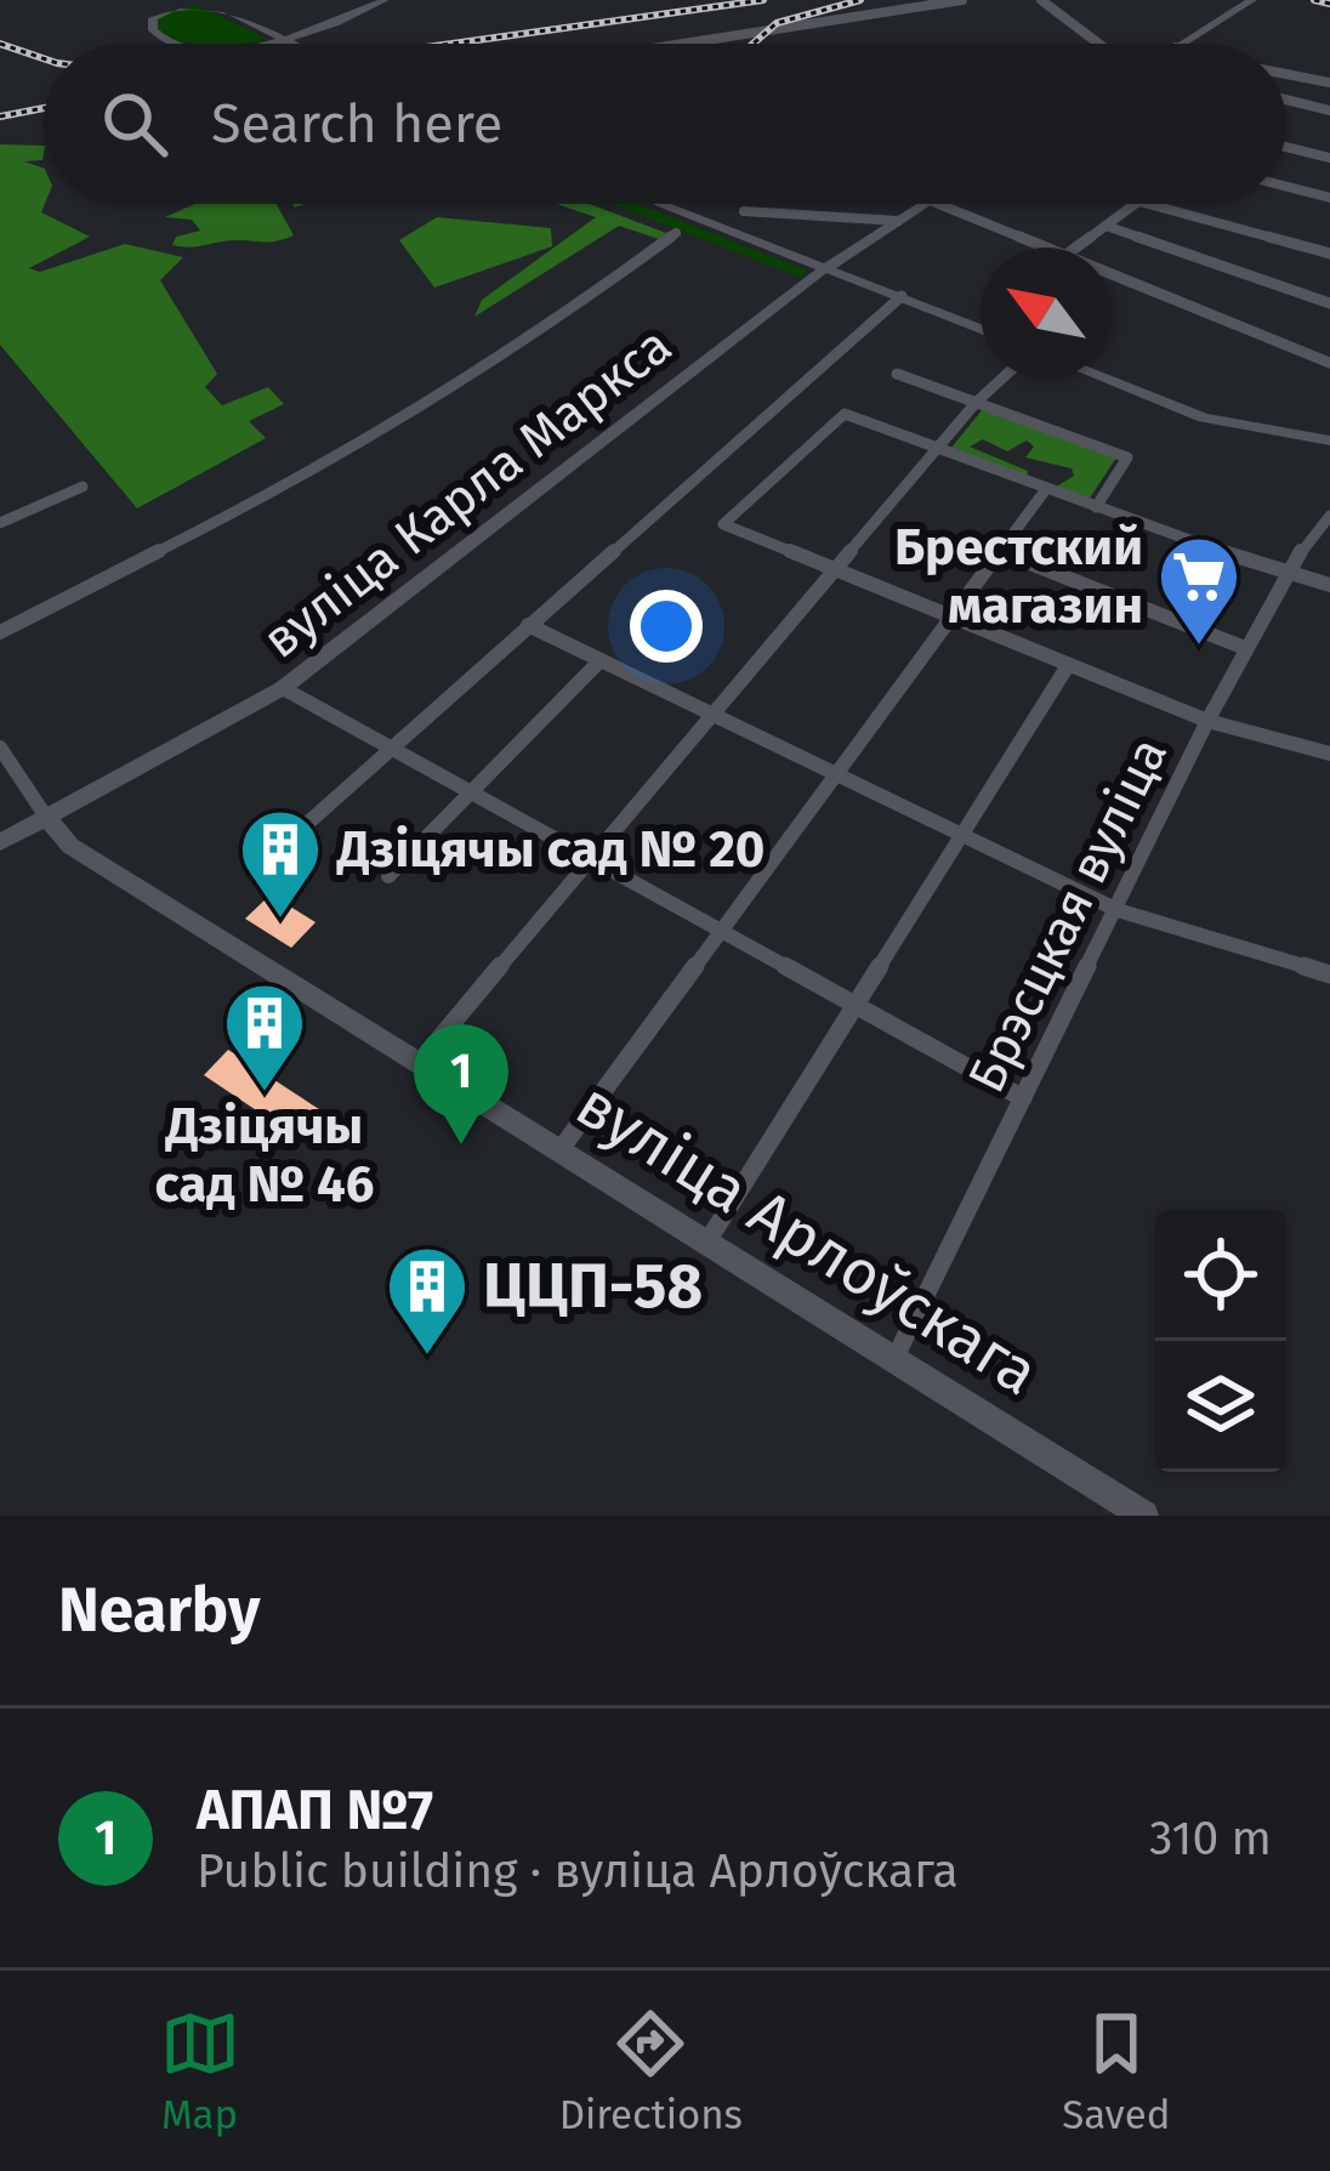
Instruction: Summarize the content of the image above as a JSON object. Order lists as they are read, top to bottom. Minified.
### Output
{"streets":{"main road":["вуліца Карла Маркса","вуліца Арлоўскага"],"street":["Брэсцкая вуліца"]},"crossings":[["вуліца Карла Маркса","вуліца Арлоўскага"],["Брэсцкая вуліца","вуліца Арлоўскага"]],"places":{"supermarket":["Брестский магазин"],"building":["Дзіцячы сад № 20","Дзіцячы сад № 46","ЦЦП-58"]},"north":"top left","page":{"search":"Search here","pins":"1","heading":"Nearby","list":[{"mark":"1","name":"АПАП №7","note":"Public building · вуліца Арлоўскага","value":"310 m"}],"nav":["Map","Directions","Saved"]}}
